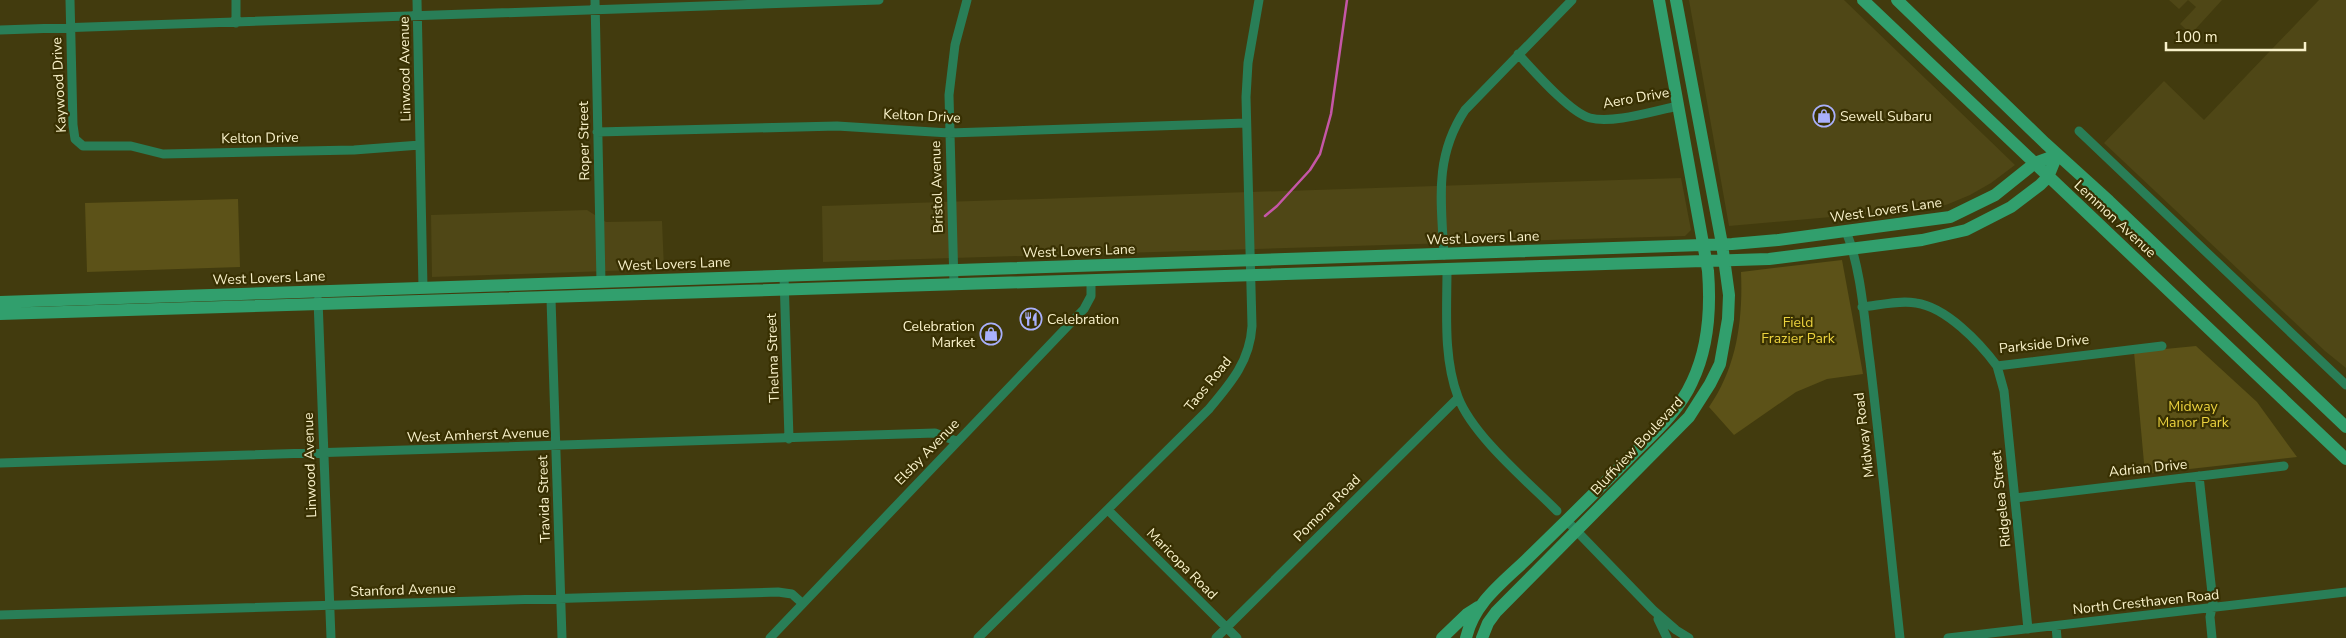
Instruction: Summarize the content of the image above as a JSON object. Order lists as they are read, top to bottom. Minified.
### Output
{"streets":{"main road":["Aero Drive","West Lovers Lane","Lemmon Avenue","Bluffview Boulevard"],"street":["Linwood Avenue","Kaywood Drive","Kelton Drive","Roper Street","Bristol Avenue","Parkside Drive","Thelma Street","Taos Road","West Amherst Avenue","Midway Road","Elsby Avenue","Adrian Drive","Travida Street","Ridgelea Street","Pomona Road","Maricopa Road","Stanford Avenue","North Cresthaven Road"]},"crossings":[["Linwood Avenue","Kelton Drive"],["Linwood Avenue","West Lovers Lane"],["Linwood Avenue","West Amherst Avenue"],["Linwood Avenue","Stanford Avenue"],["Kaywood Drive","Kelton Drive"],["Aero Drive","Bluffview Boulevard"],["Kelton Drive","Roper Street"],["Kelton Drive","Bristol Avenue"],["Kelton Drive","Taos Road"],["Roper Street","West Lovers Lane"],["Bristol Avenue","West Lovers Lane"],["West Lovers Lane","Lemmon Avenue"],["West Lovers Lane","Thelma Street"],["West Lovers Lane","Taos Road"],["West Lovers Lane","Midway Road"],["West Lovers Lane","Bluffview Boulevard"],["West Lovers Lane","Elsby Avenue"],["West Lovers Lane","Travida Street"],["Parkside Drive","Midway Road"],["Parkside Drive","Ridgelea Street"],["Thelma Street","West Amherst Avenue"],["Taos Road","Maricopa Road"],["West Amherst Avenue","Elsby Avenue"],["West Amherst Avenue","Travida Street"],["Elsby Avenue","Stanford Avenue"],["Adrian Drive","Ridgelea Street"],["Travida Street","Stanford Avenue"],["Ridgelea Street","North Cresthaven Road"],["Pomona Road","Maricopa Road"]],"parks":["Field Frazier Park","Midway Manor Park"],"places":{"shop":["Sewell Subaru","Celebration Market"],"restaurant":["Celebration"]},"scale_bar":"100 m"}
